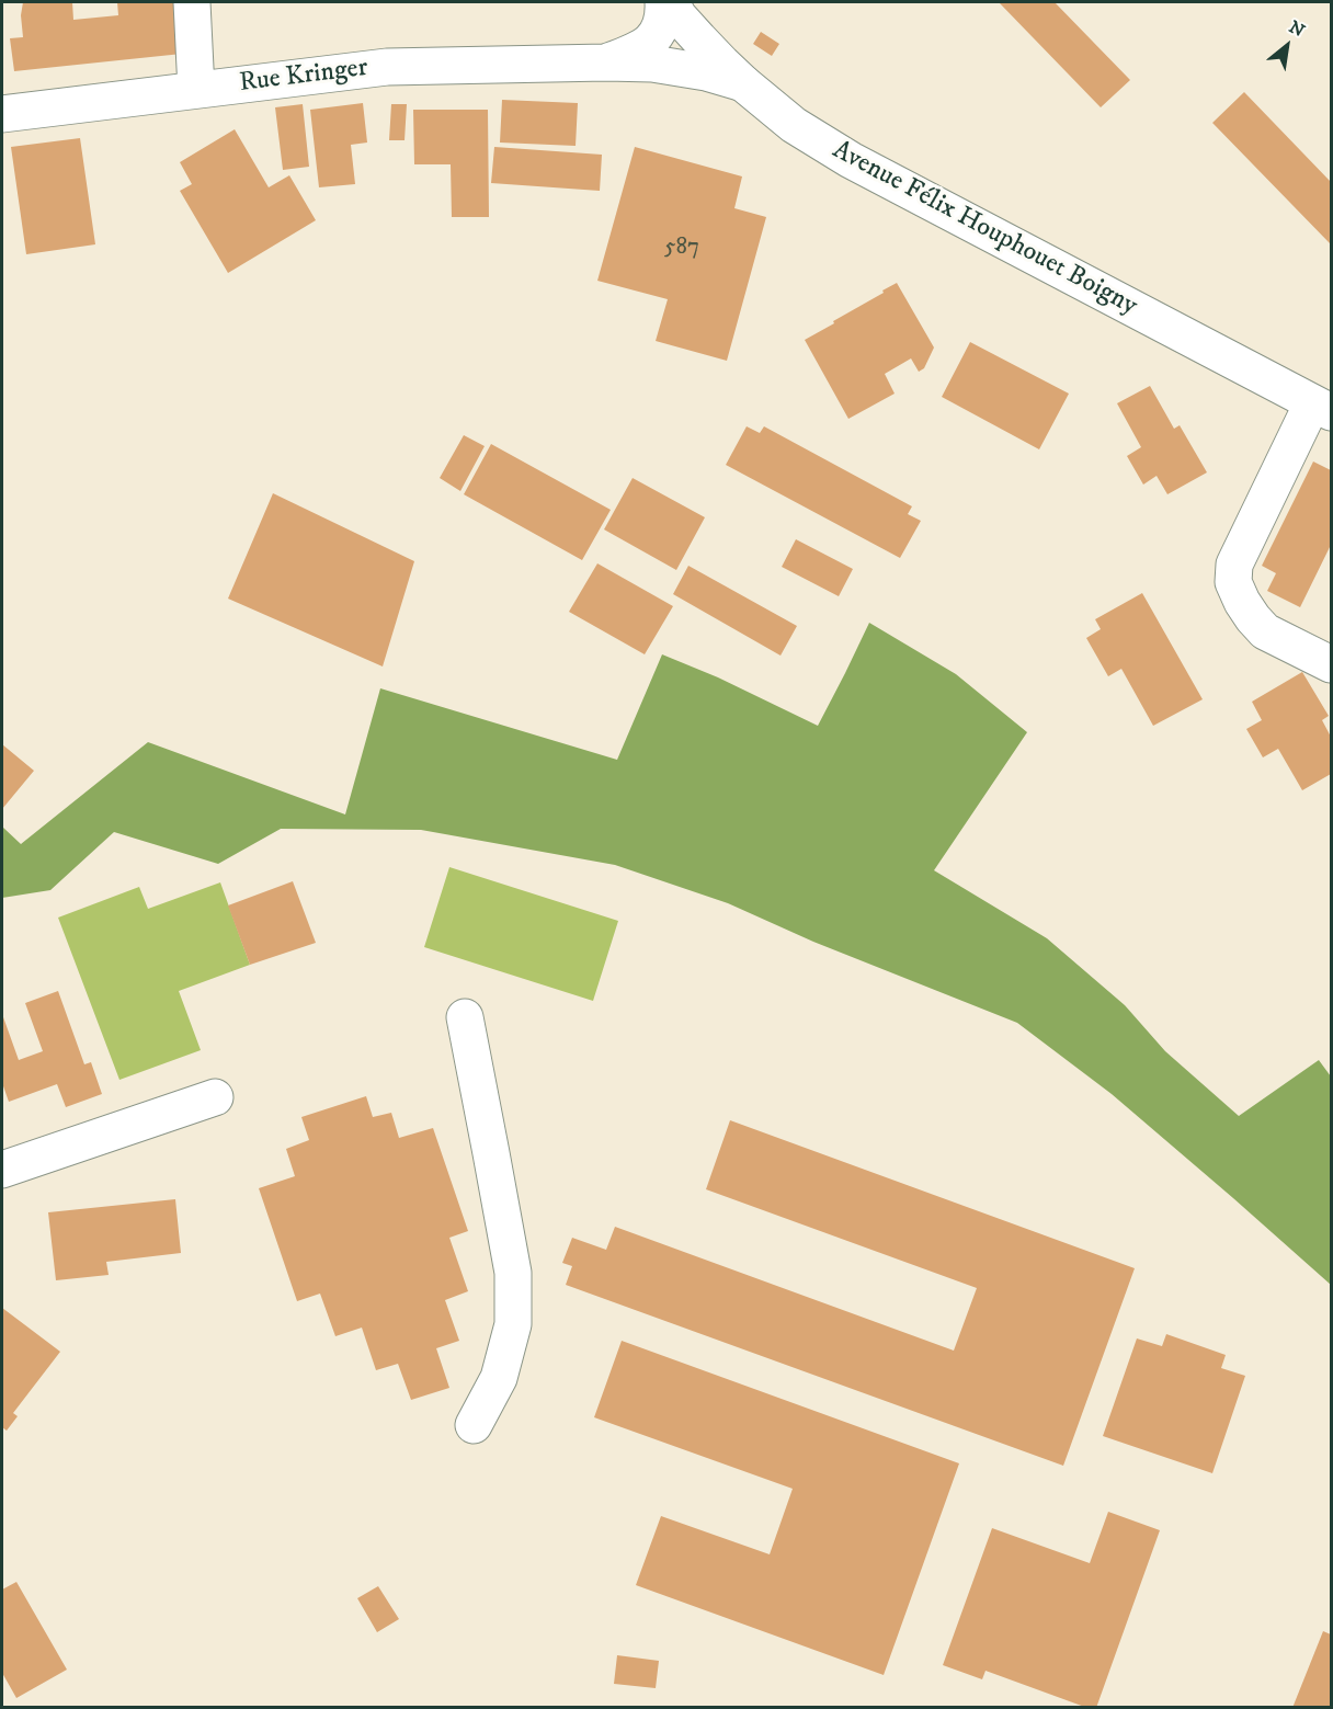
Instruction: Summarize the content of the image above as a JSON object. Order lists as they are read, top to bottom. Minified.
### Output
{"streets":{"street":["Rue Kringer","Avenue Félix Houphouet Boigny"]},"crossings":[["Rue Kringer","Avenue Félix Houphouet Boigny"]],"house_numbers":["587"],"north":"top right"}
